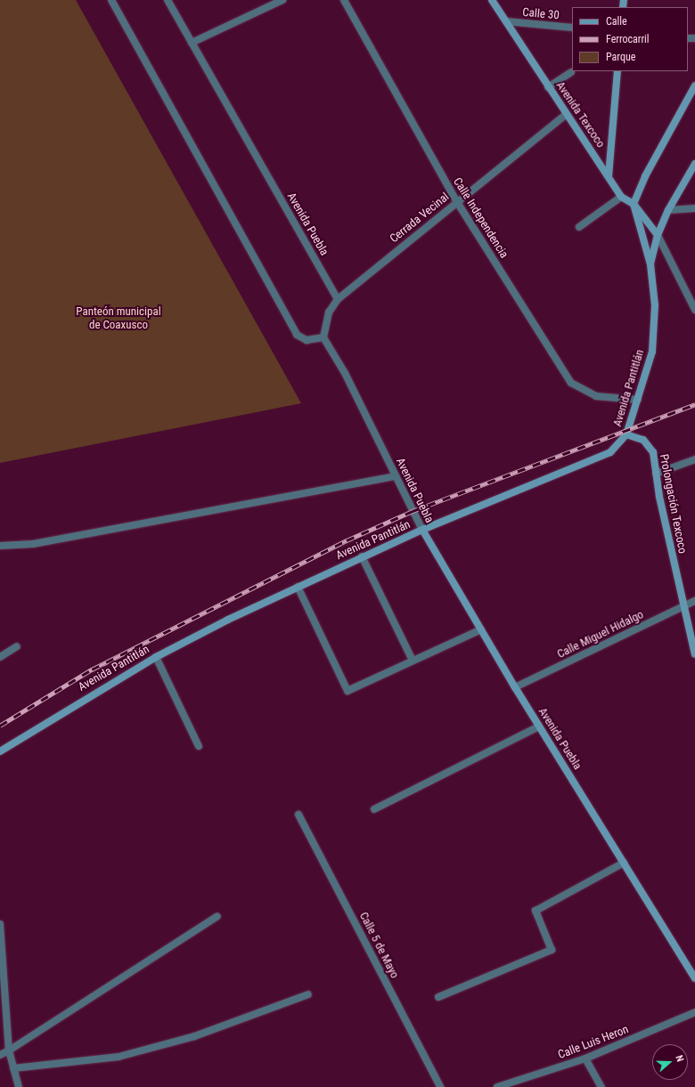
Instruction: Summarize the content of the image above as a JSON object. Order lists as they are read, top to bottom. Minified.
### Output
{"streets":{"main road":["Avenida Texcoco","Avenida Puebla","Avenida Pantitlán","Prolongación Texcoco"],"street":["Calle 30","Cerrada Vecinal","Calle Independencia","Calle Miguel Hidalgo","Calle 5 de Mayo","Calle Luis Heron"]},"crossings":[["Calle 30","Avenida Texcoco"],["Avenida Texcoco","Cerrada Vecinal"],["Avenida Texcoco","Avenida Pantitlán"],["Cerrada Vecinal","Calle Independencia"],["Cerrada Vecinal","Avenida Puebla"],["Calle Independencia","Avenida Pantitlán"],["Avenida Puebla","Avenida Pantitlán"],["Avenida Puebla","Calle Miguel Hidalgo"],["Avenida Pantitlán","Prolongación Texcoco"],["Prolongación Texcoco","Calle Miguel Hidalgo"]],"parks":["Panteón municipal de Coaxusco"],"legend":["Calle","Ferrocarril","Parque"],"north":"right"}
